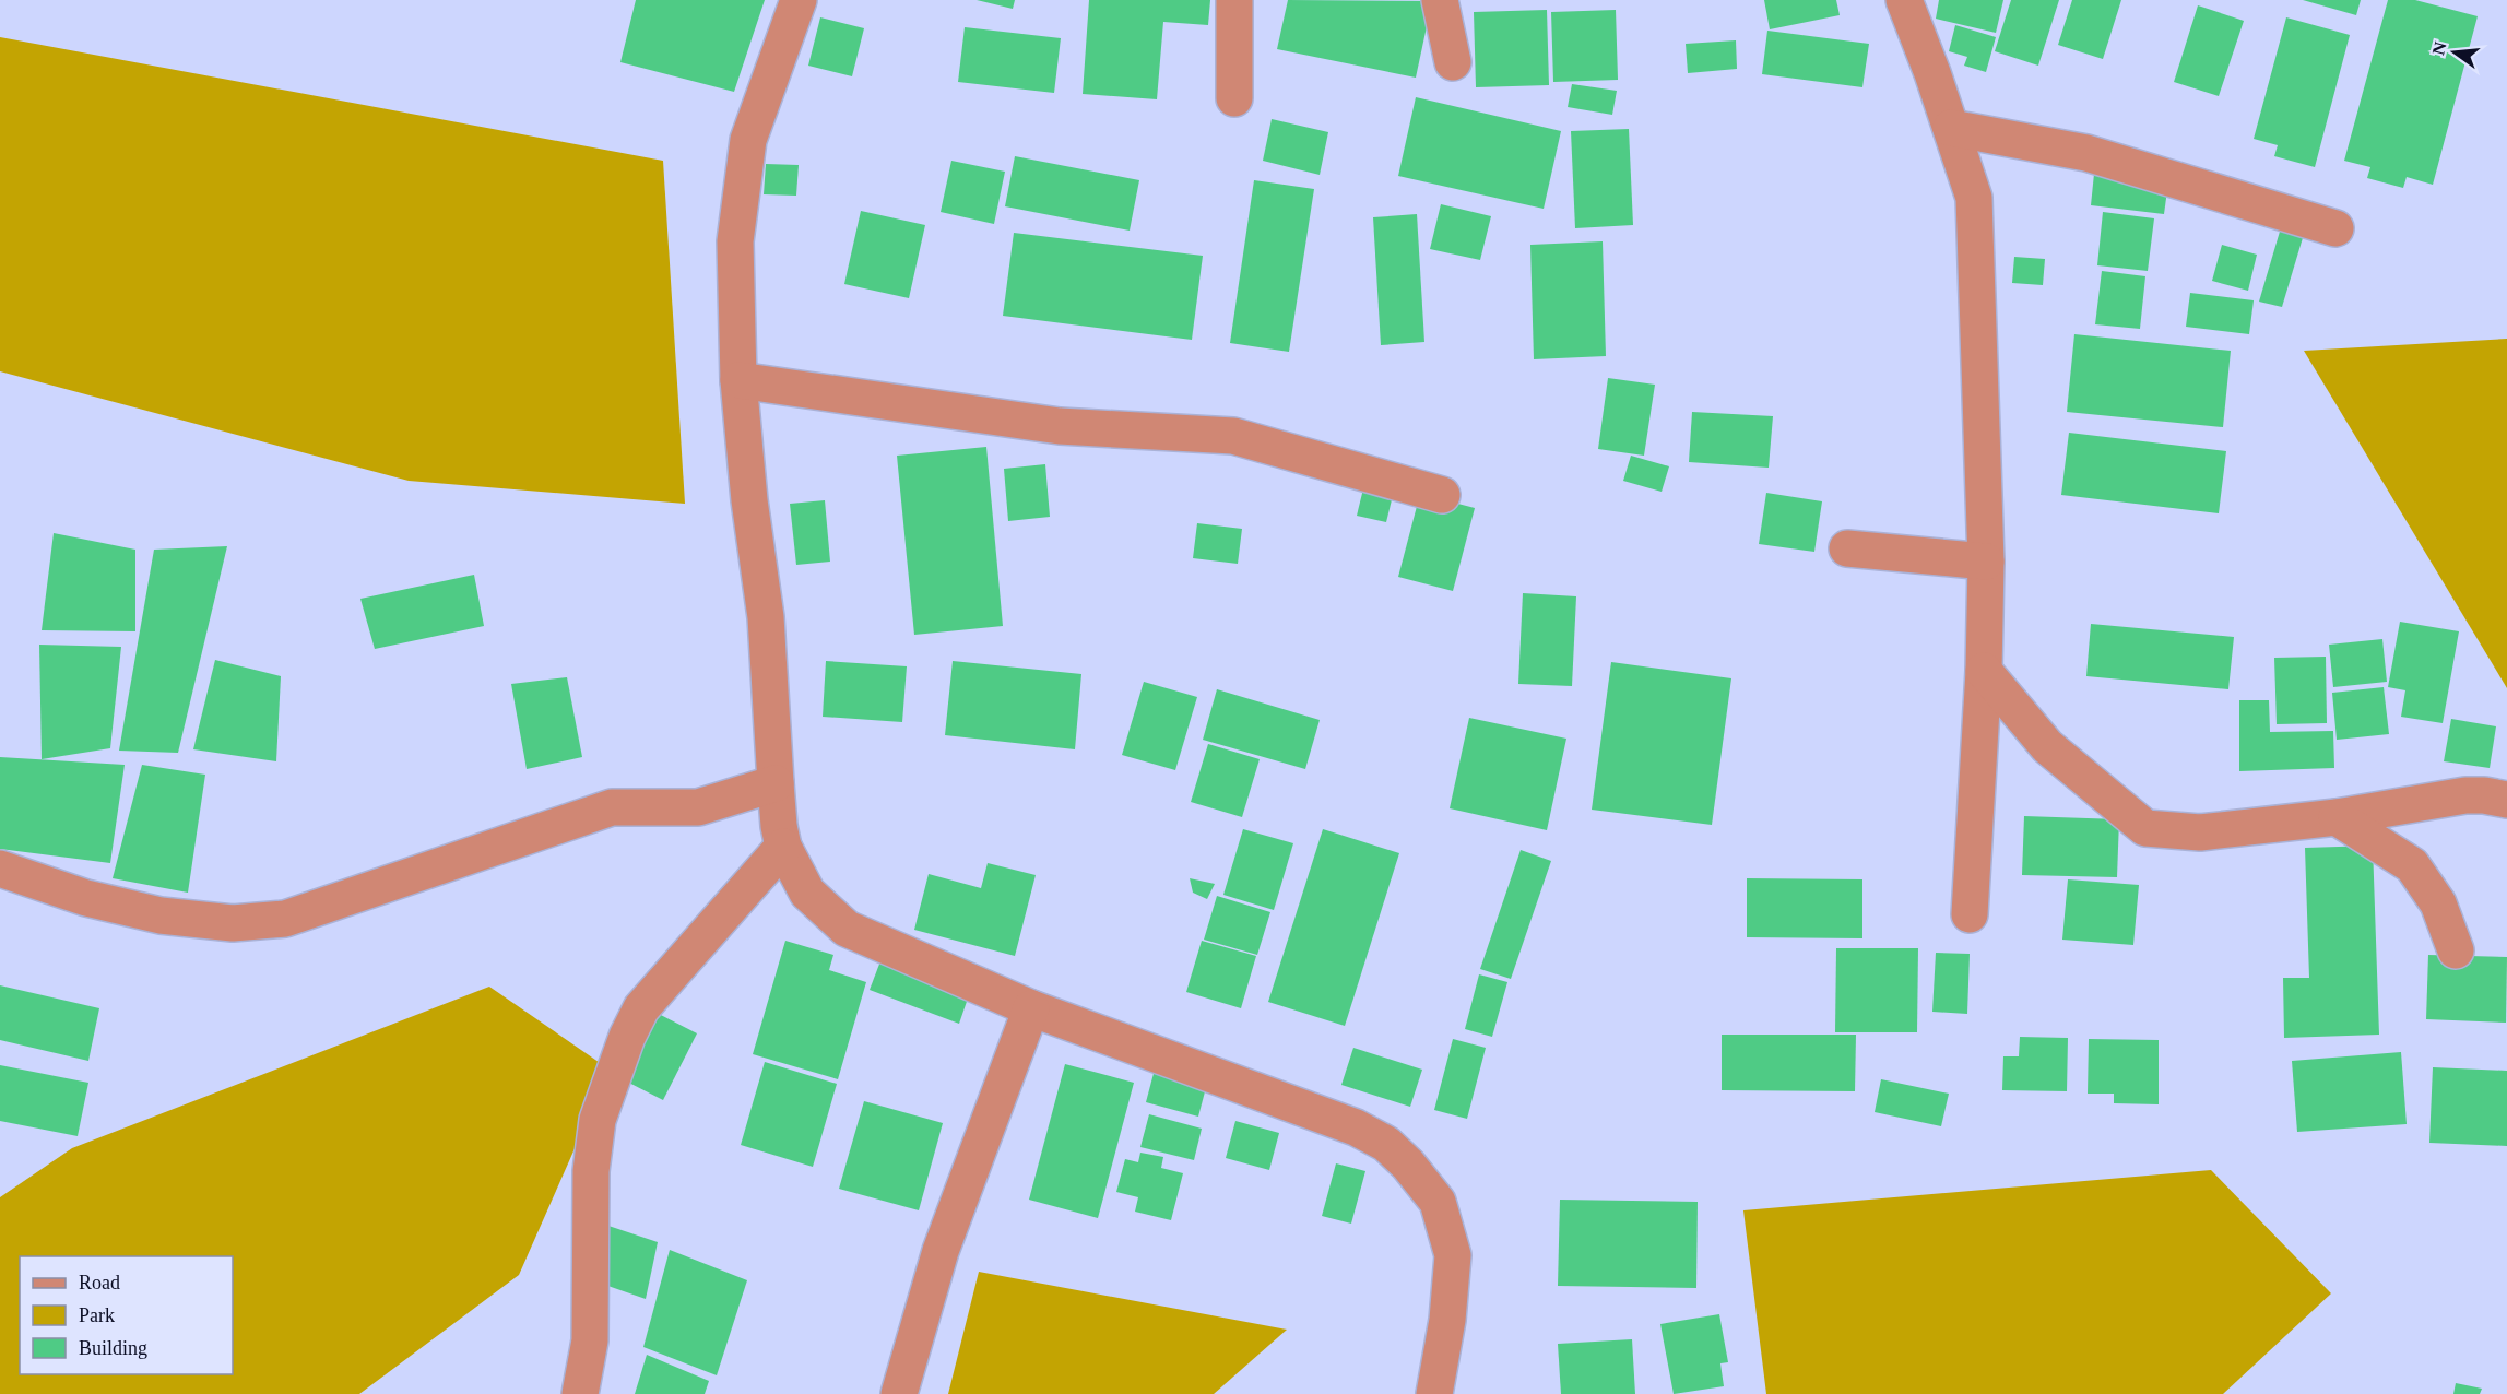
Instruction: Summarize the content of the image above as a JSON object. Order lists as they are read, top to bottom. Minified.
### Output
{"legend":["Road","Park","Building"],"north":"left"}
